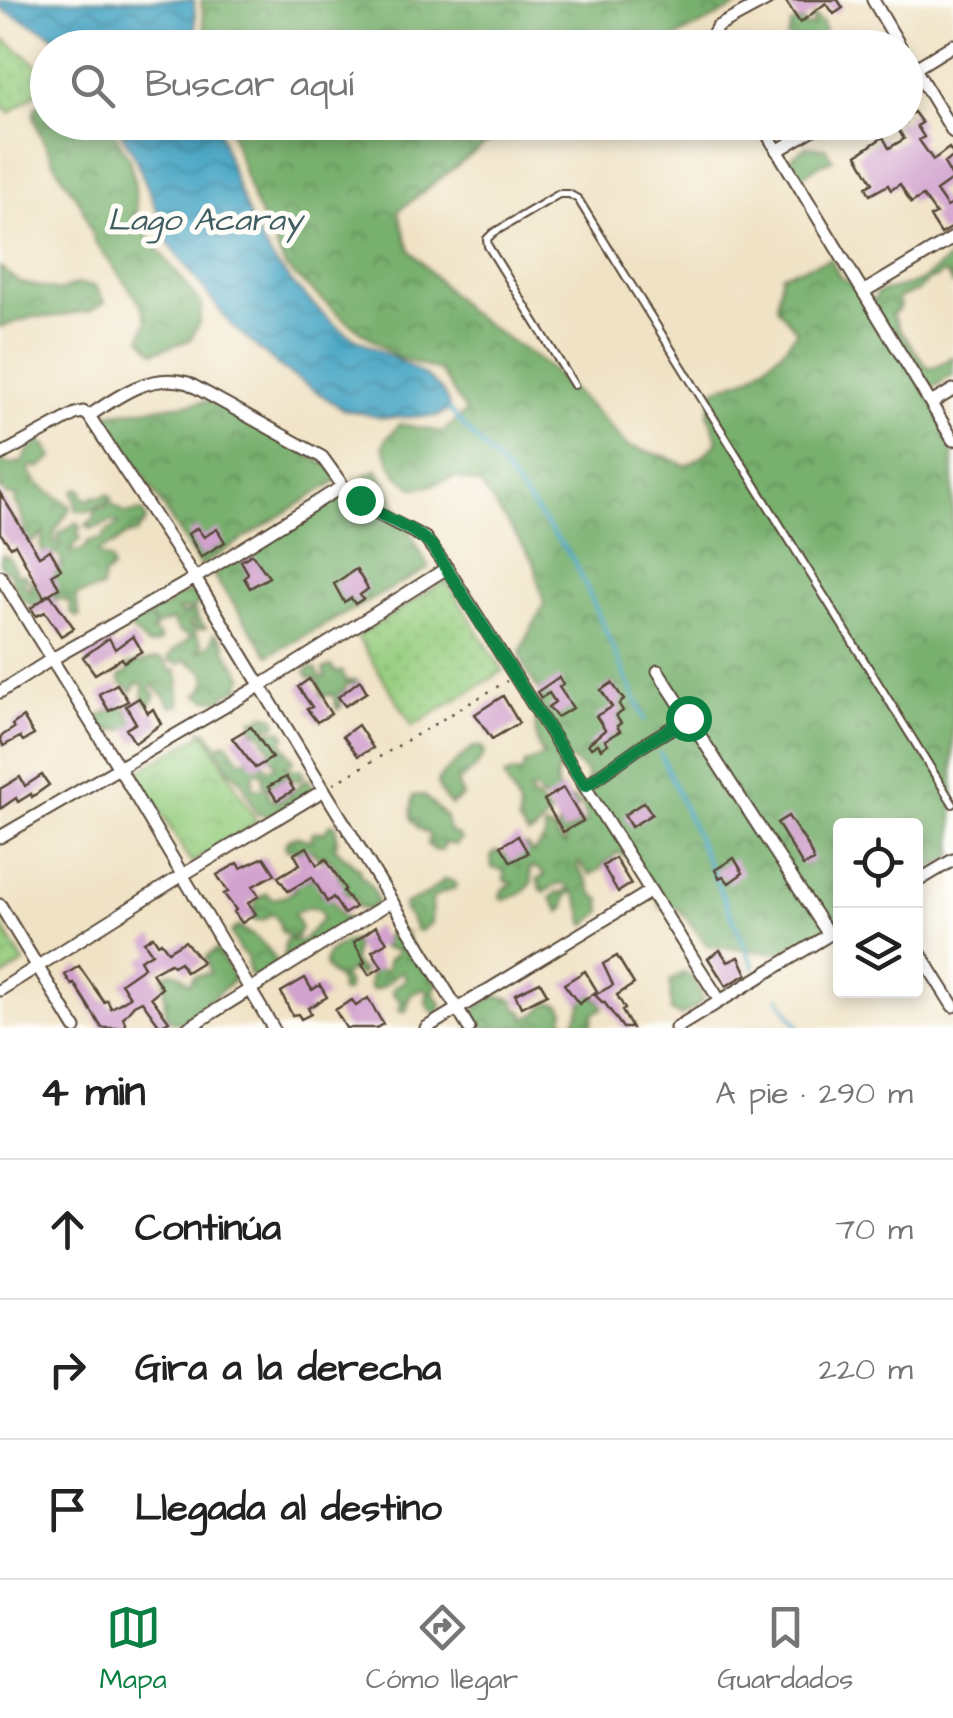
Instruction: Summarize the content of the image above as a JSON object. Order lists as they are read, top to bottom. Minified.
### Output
{"water":["Lago Acaray"],"page":{"search":"Buscar aquí","heading":["4 min","A pie · 290 m"],"list":[["Continúa","70 m"],["Gira a la derecha","220 m"],"Llegada al destino"],"nav":["Mapa","Cómo llegar","Guardados"]}}
